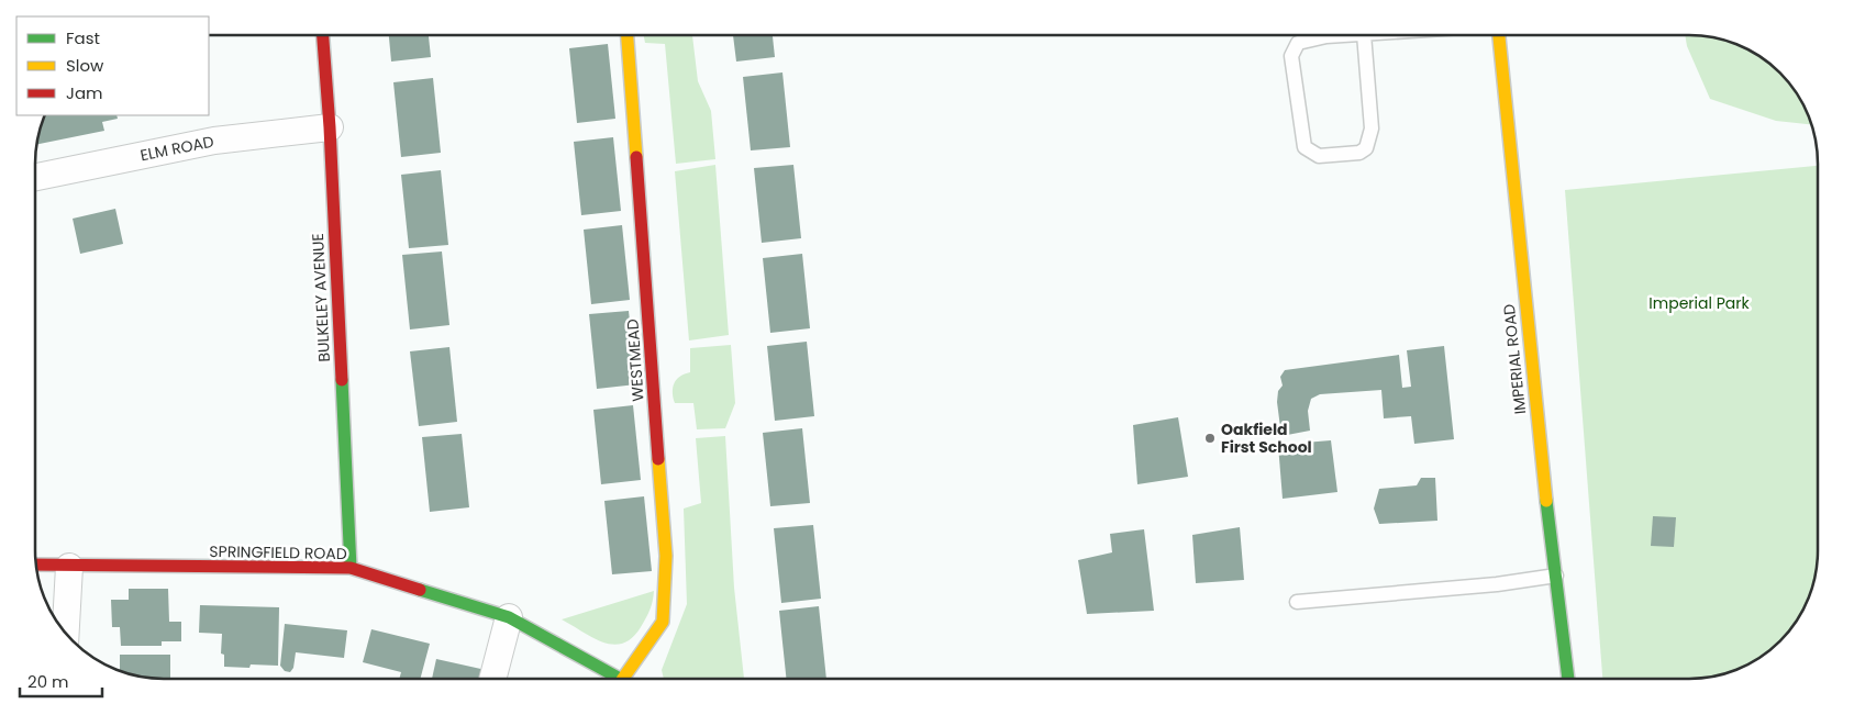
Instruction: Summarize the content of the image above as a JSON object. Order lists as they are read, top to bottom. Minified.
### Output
{"streets":{"street":["ELM ROAD","BULKELEY AVENUE","IMPERIAL ROAD","WESTMEAD","SPRINGFIELD ROAD"]},"crossings":[["ELM ROAD","BULKELEY AVENUE"],["BULKELEY AVENUE","SPRINGFIELD ROAD"]],"parks":["Imperial Park"],"places":["Oakfield First School"],"legend":["Fast","Slow","Jam"],"scale_bar":"20 m"}
